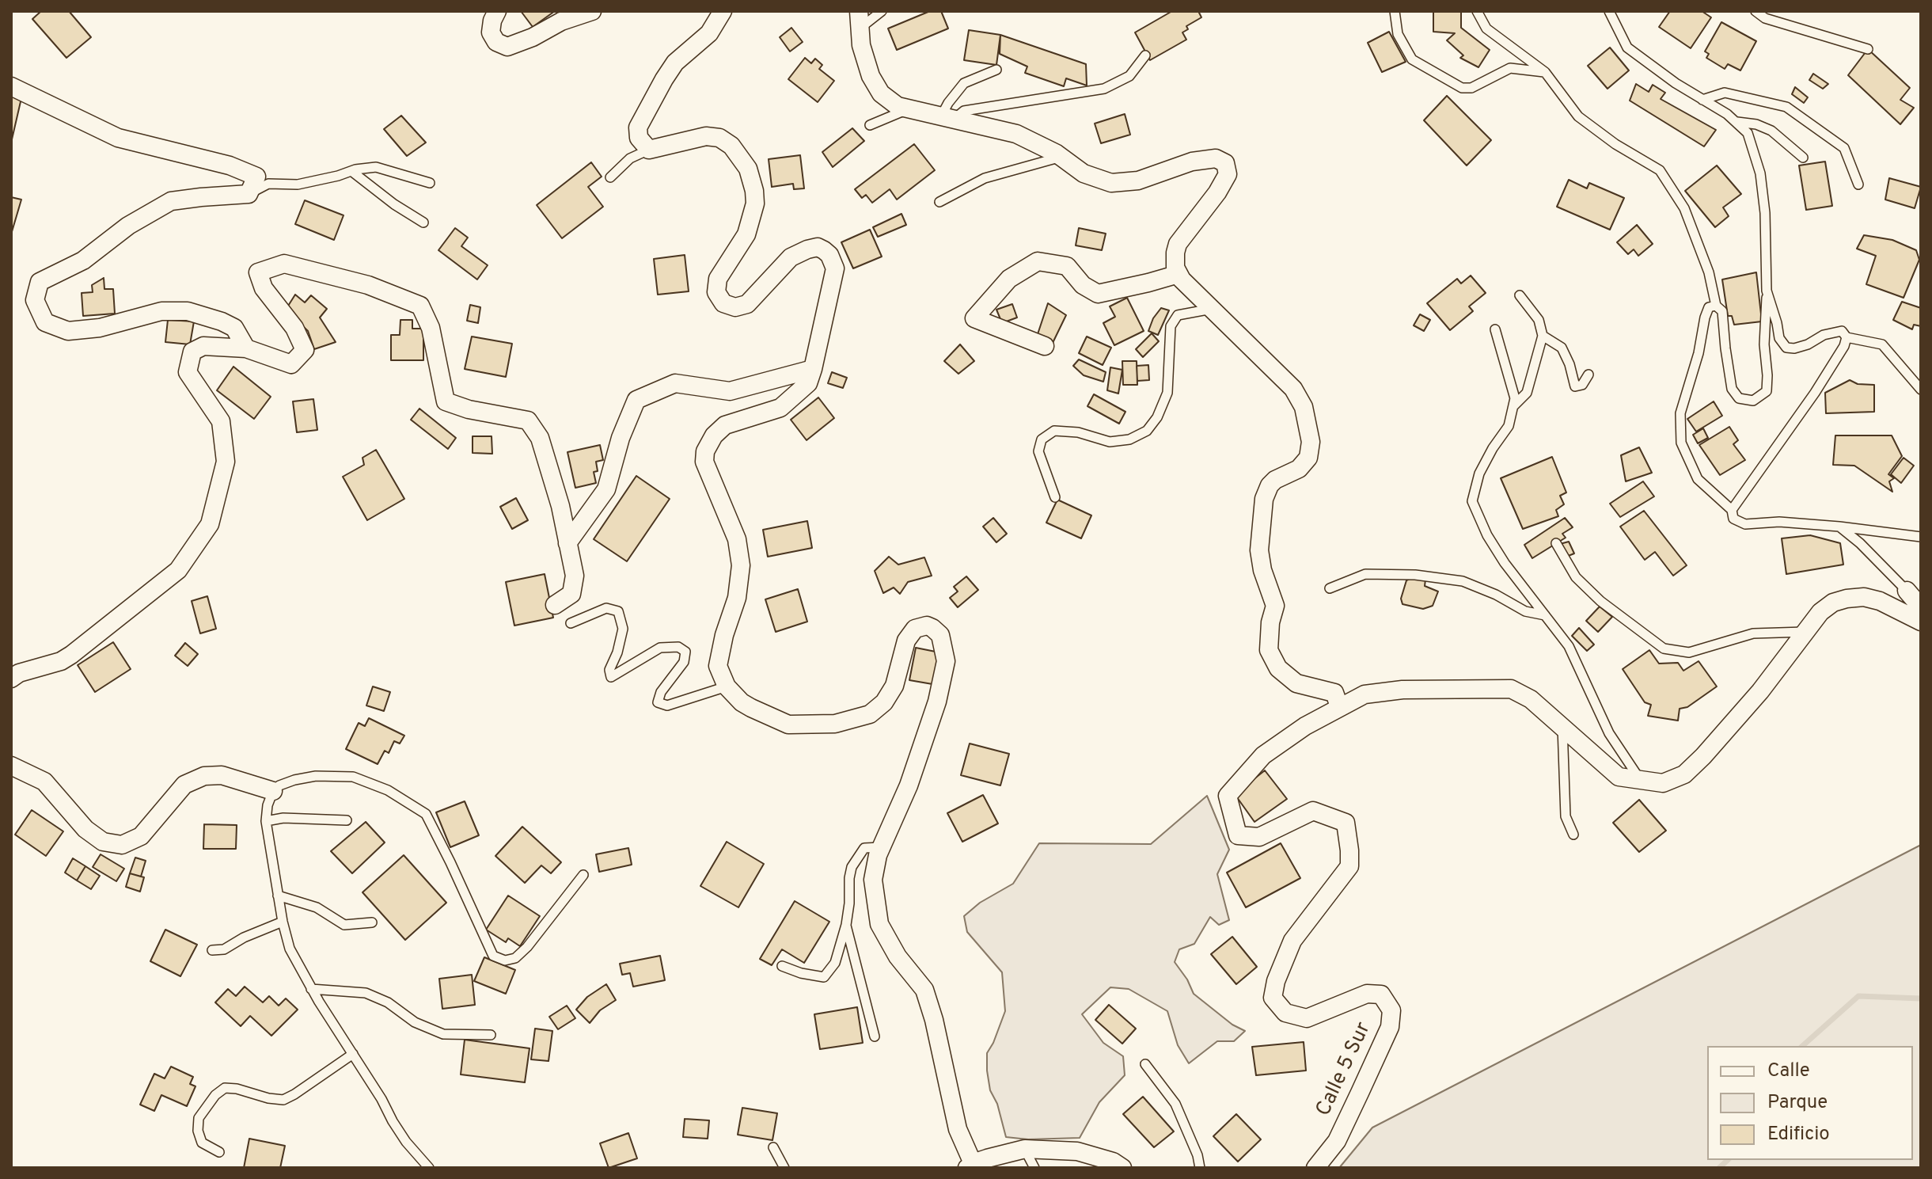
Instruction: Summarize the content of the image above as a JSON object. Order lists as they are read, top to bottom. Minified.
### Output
{"streets":{"street":["Calle 5 Sur"]},"legend":["Calle","Parque","Edificio"]}
